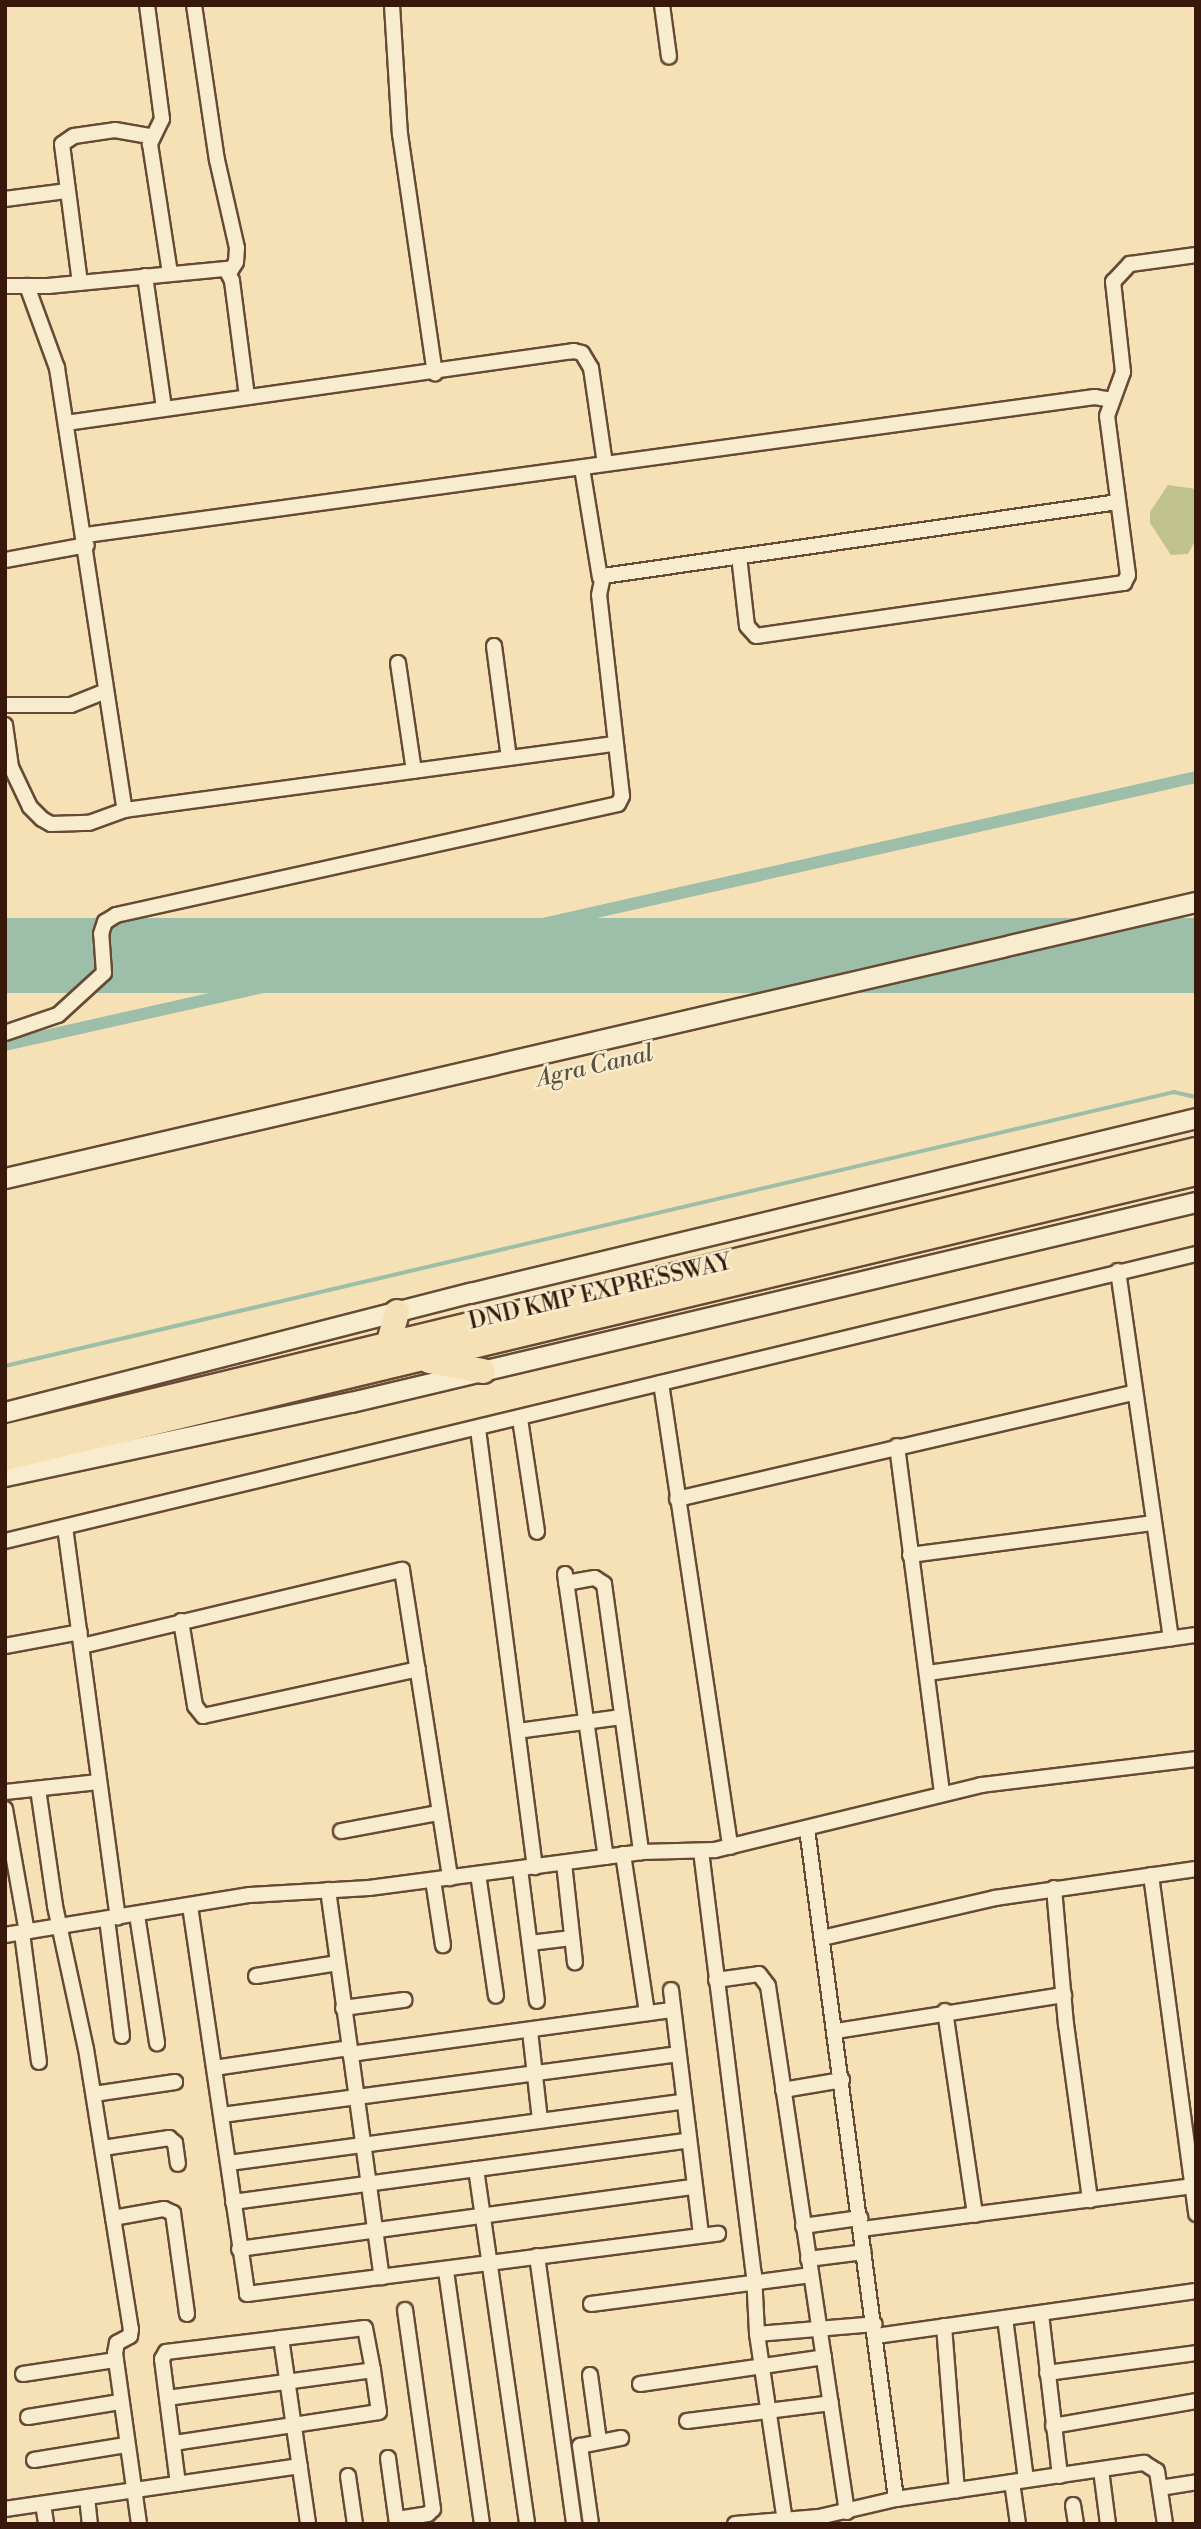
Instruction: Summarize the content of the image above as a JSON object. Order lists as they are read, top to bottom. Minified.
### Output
{"streets":{"highway":["DND KMP EXPRESSWAY"]},"water":["Agra Canal"]}
